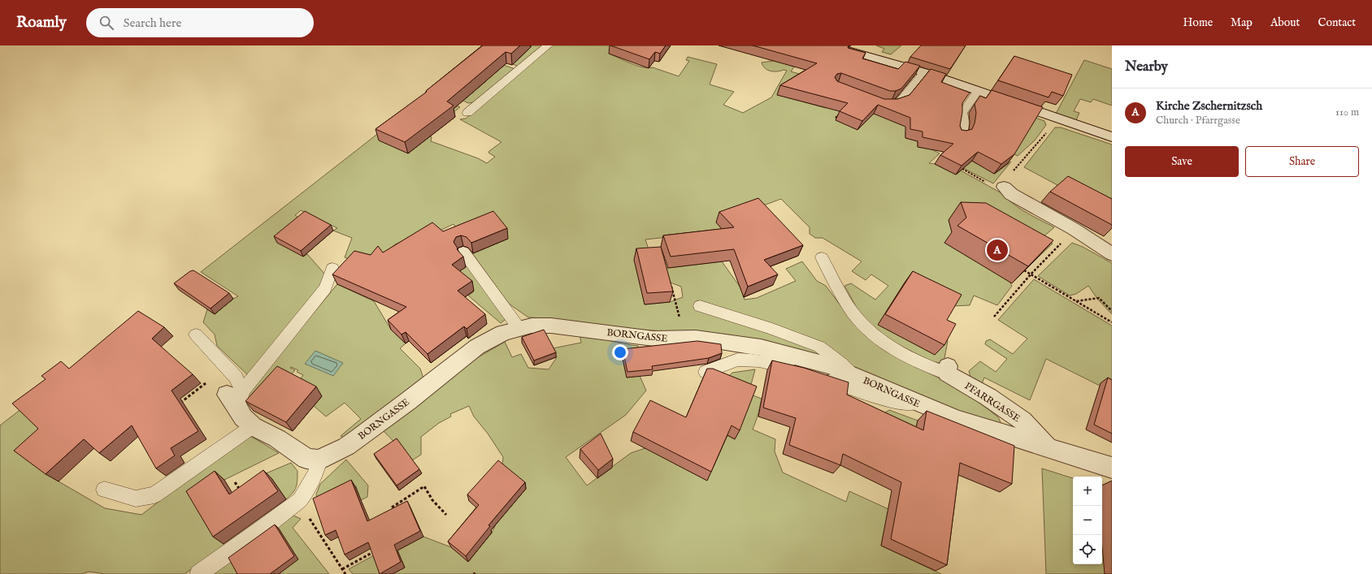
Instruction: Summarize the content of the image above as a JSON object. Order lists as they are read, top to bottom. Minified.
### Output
{"streets":{"street":["BORNGASSE","PFARRGASSE"]},"crossings":[["BORNGASSE","PFARRGASSE"]],"page":{"header":"Roamly","search":"Search here","nav":["Home","Map","About","Contact"],"heading":"Nearby","list":[{"mark":"A","name":"Kirche Zschernitzsch","note":"Church · Pfarrgasse","value":"110 m"}],"buttons":["Save","Share"],"pins":"A","map_buttons":["+","−"]}}
